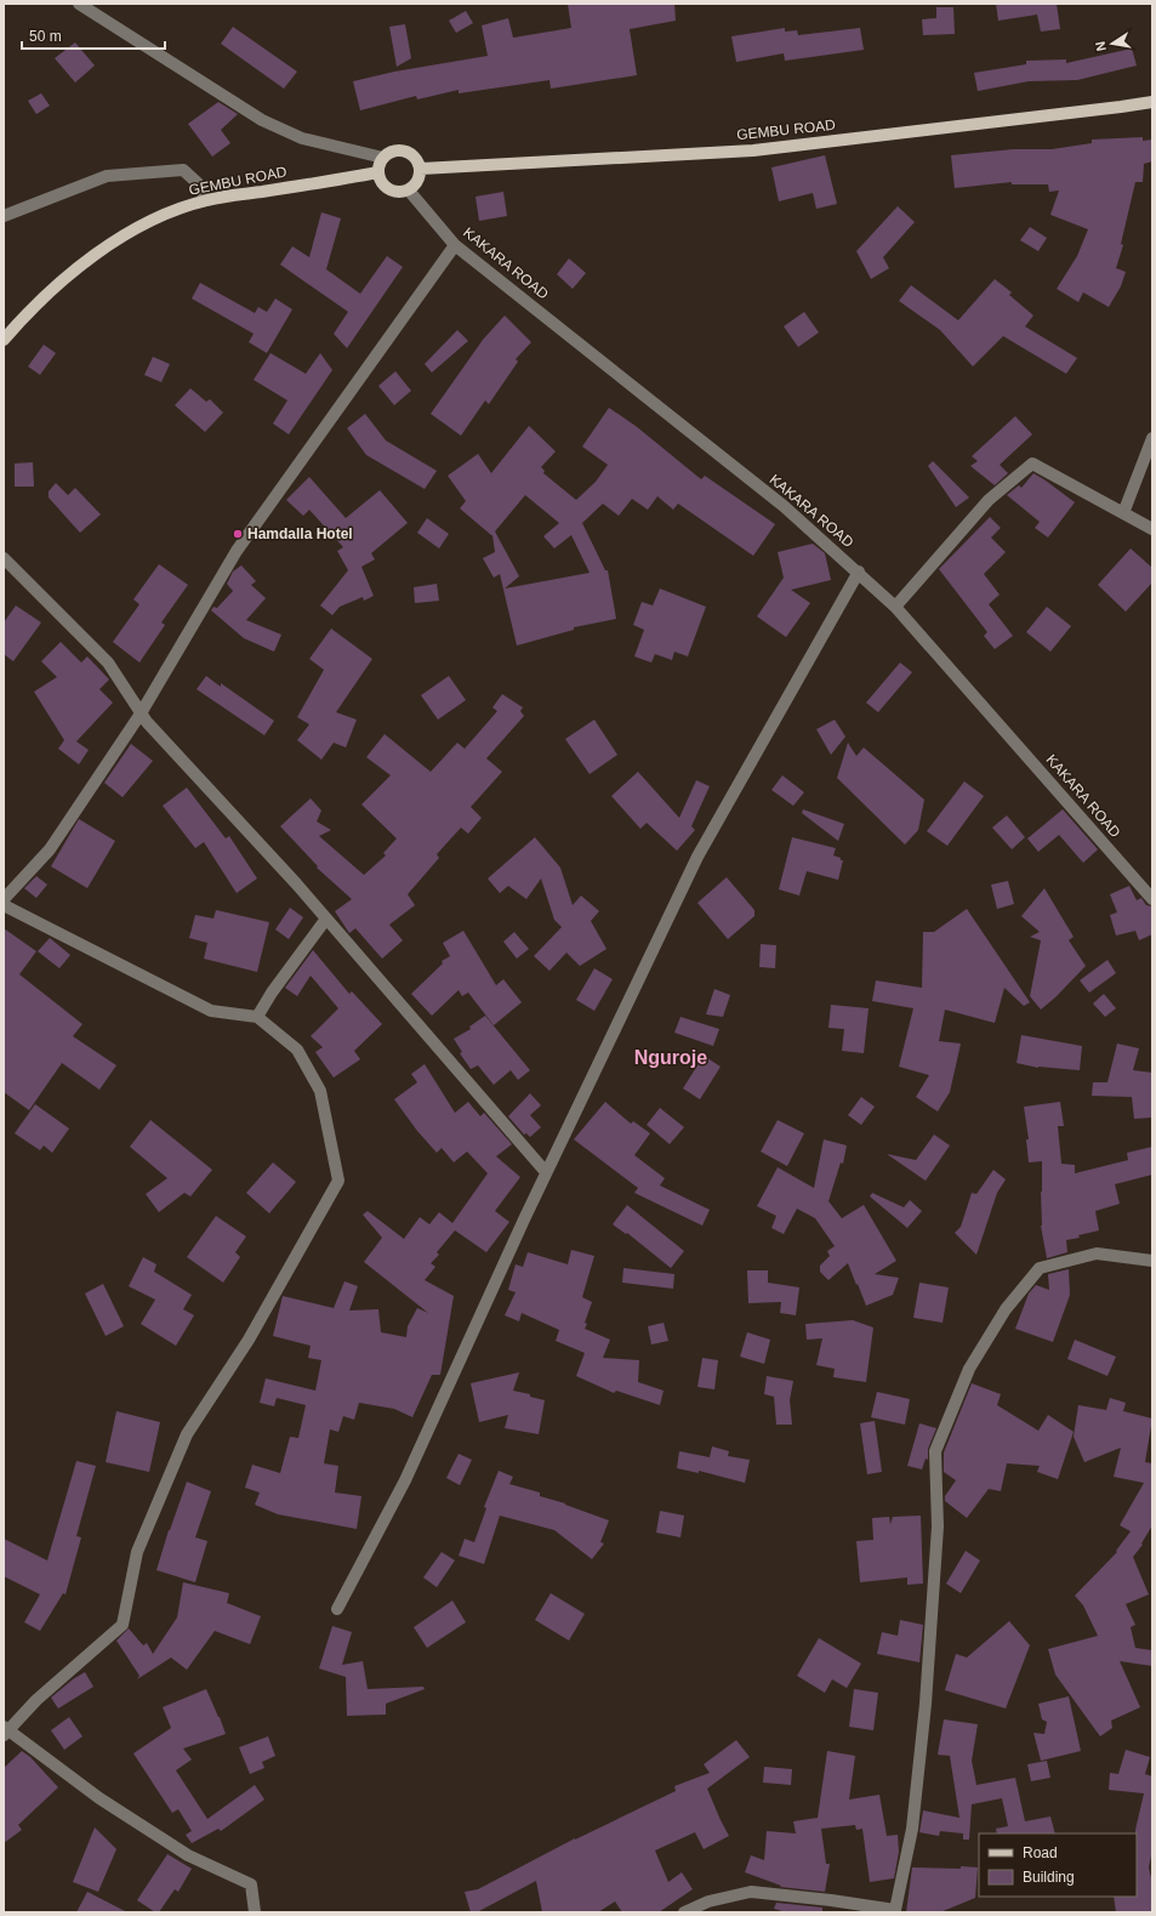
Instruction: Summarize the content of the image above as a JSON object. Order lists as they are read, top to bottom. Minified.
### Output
{"streets":{"main road":["GEMBU ROAD"],"street":["KAKARA ROAD"]},"crossings":[["GEMBU ROAD","KAKARA ROAD"]],"districts":["Nguroje"],"places":["Hamdalla Hotel"],"legend":["Road","Building"],"scale_bar":"50 m","north":"left"}
